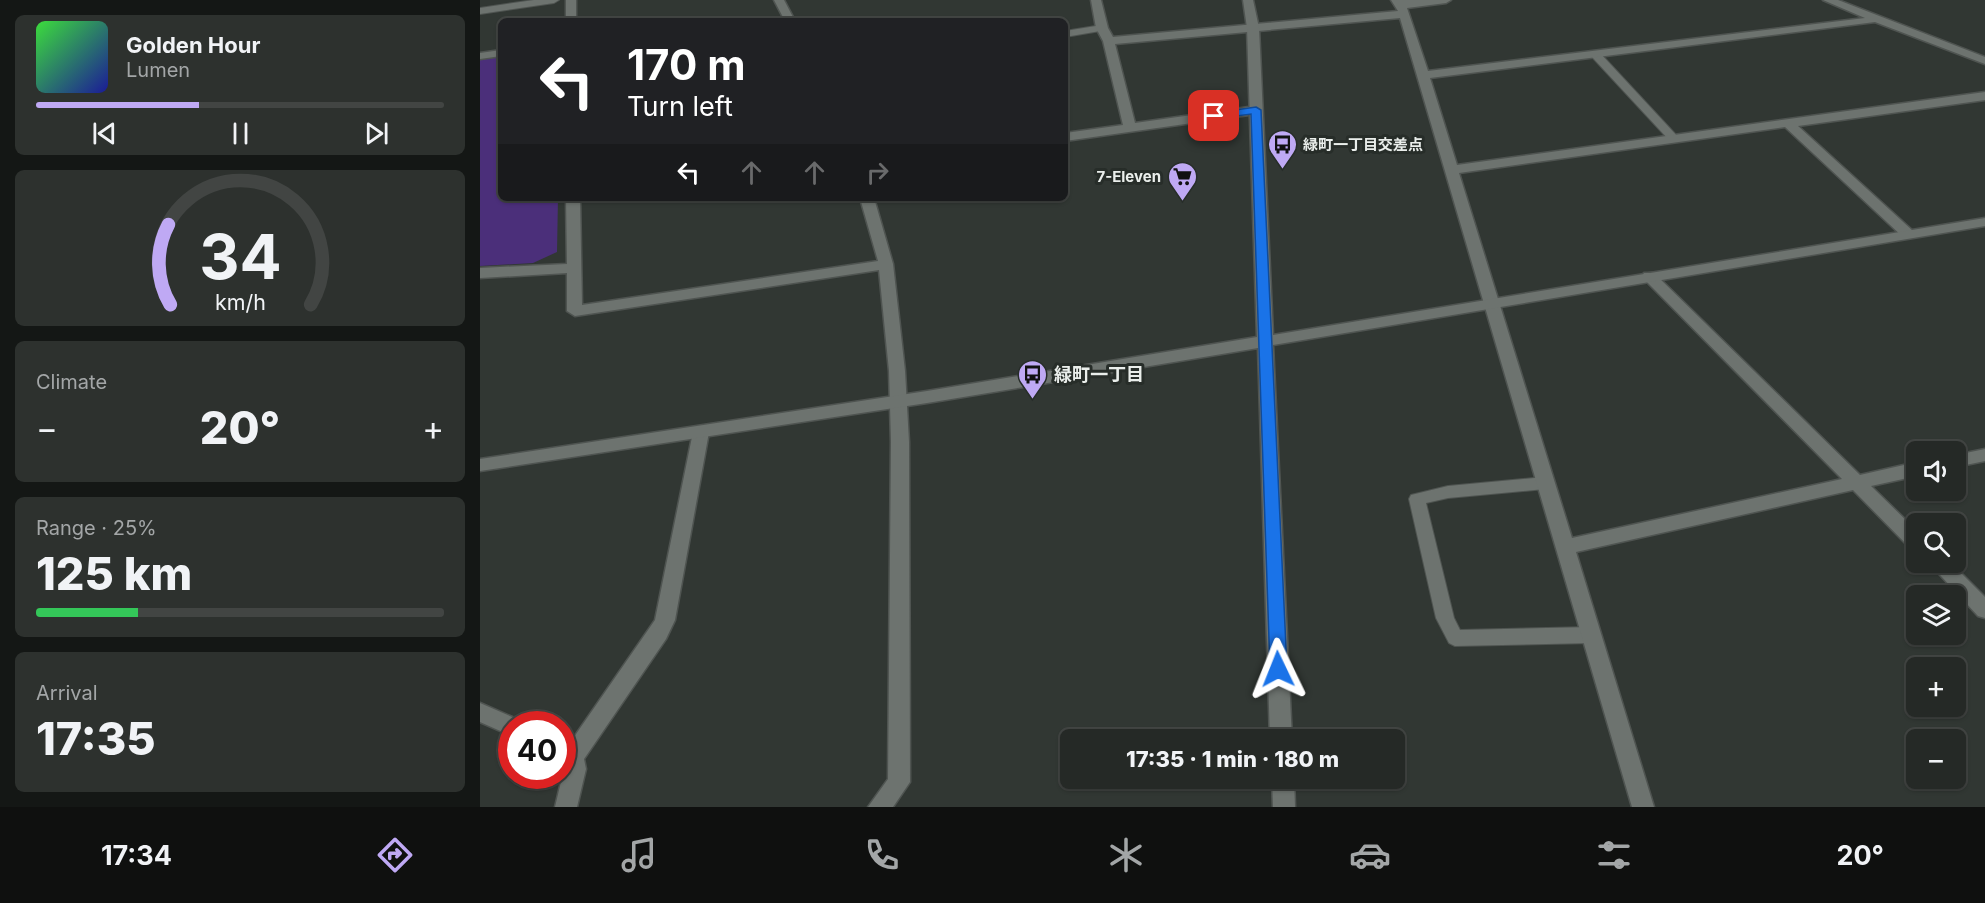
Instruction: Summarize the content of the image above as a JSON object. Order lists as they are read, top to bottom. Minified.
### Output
{"places":{"bus stop":["緑町一丁目交差点","緑町一丁目"],"supermarket":["7-Eleven"]},"page":{"turn":["170 m","Turn left"],"song":["Golden Hour","Lumen"],"tile":["Climate",["Range · 25%","125 km"],["Arrival","17:35"]],"heat":["−","20°","+"],"map_buttons":["+","−"],"limit":"40","trip":"17:35 · 1 min · 180 m","tabs":["17:34","20°"],"gauge":["34","km/h"]}}
